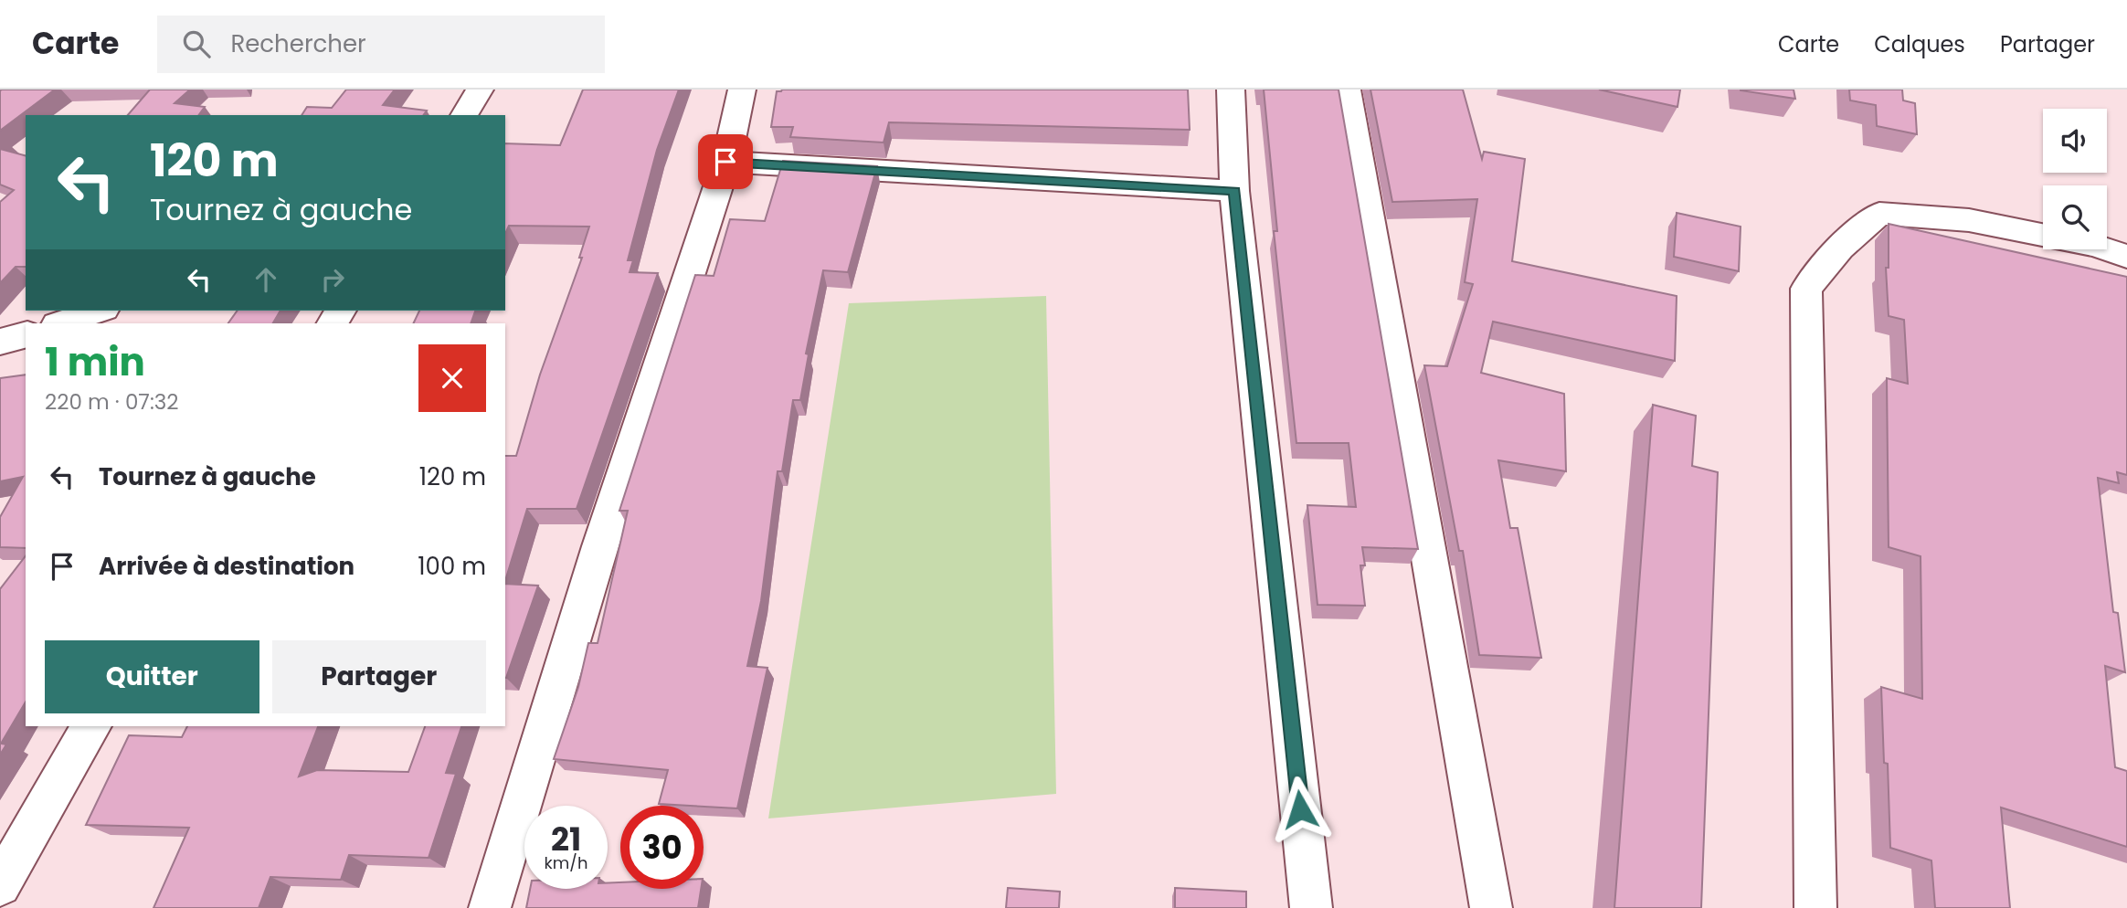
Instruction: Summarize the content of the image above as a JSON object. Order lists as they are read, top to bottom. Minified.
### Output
{"page":{"header":"Carte","search":"Rechercher","nav":["Carte","Calques","Partager"],"turn":["120 m","Tournez à gauche"],"heading":["1 min","220 m · 07:32"],"list":[{"name":"Tournez à gauche","value":"120 m"},{"name":"Arrivée à destination","value":"100 m"}],"buttons":["Quitter","Partager"],"speed":"21 km/h","limit":"30"}}
